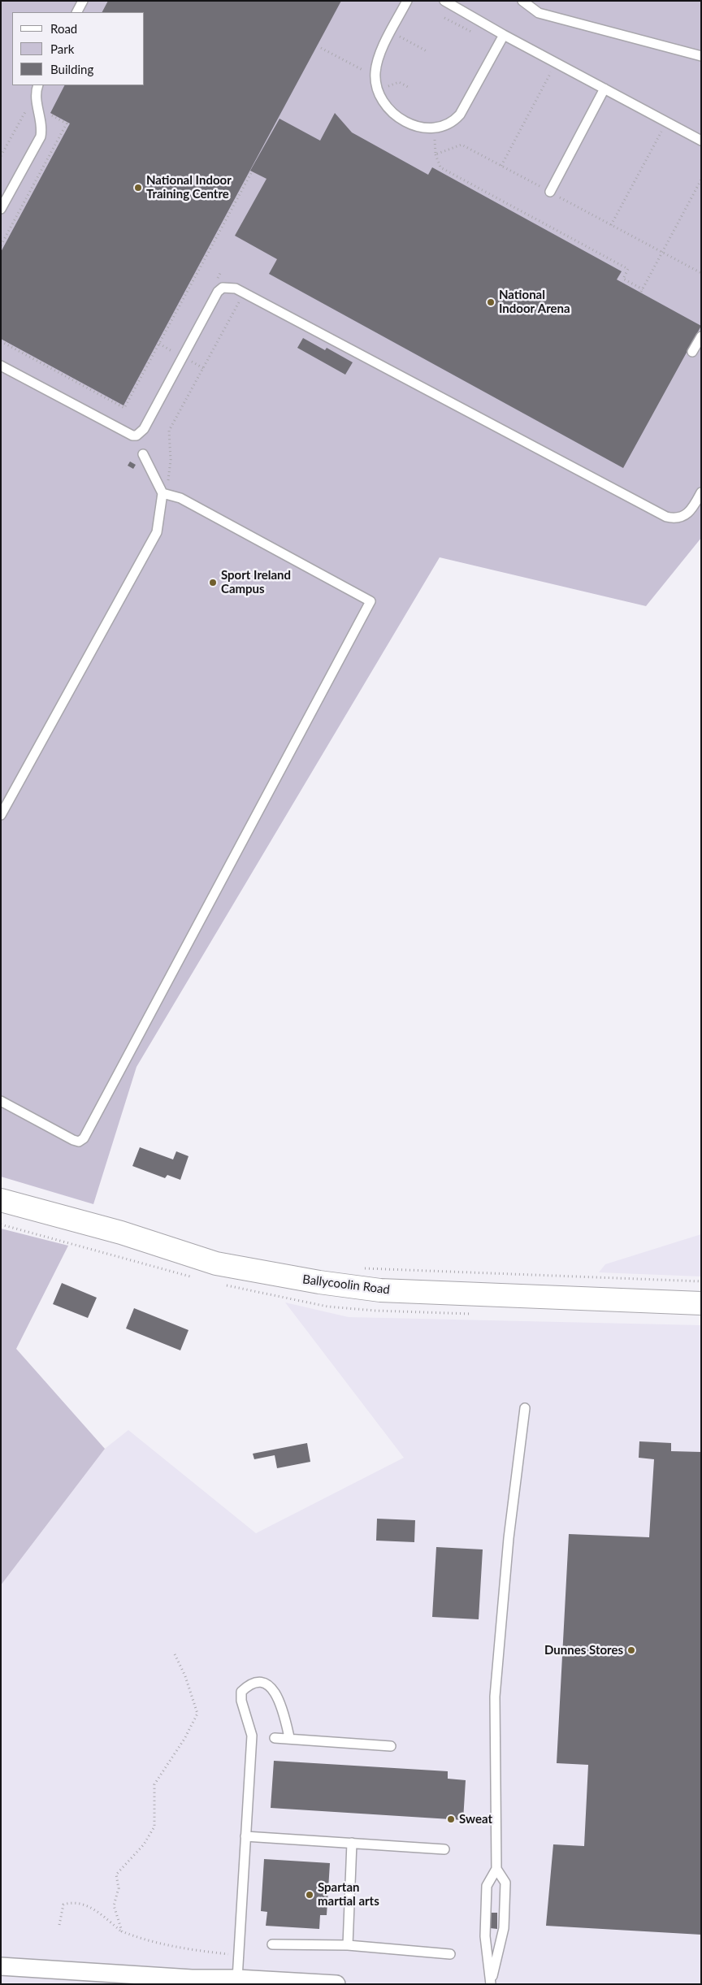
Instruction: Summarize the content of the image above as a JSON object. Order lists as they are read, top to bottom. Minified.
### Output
{"streets":{"street":["Ballycoolin Road"]},"places":["National Indoor Training Centre","National Indoor Arena","Sport Ireland Campus","Dunnes Stores","Sweat","Spartan martial arts"],"legend":["Road","Park","Building"]}
